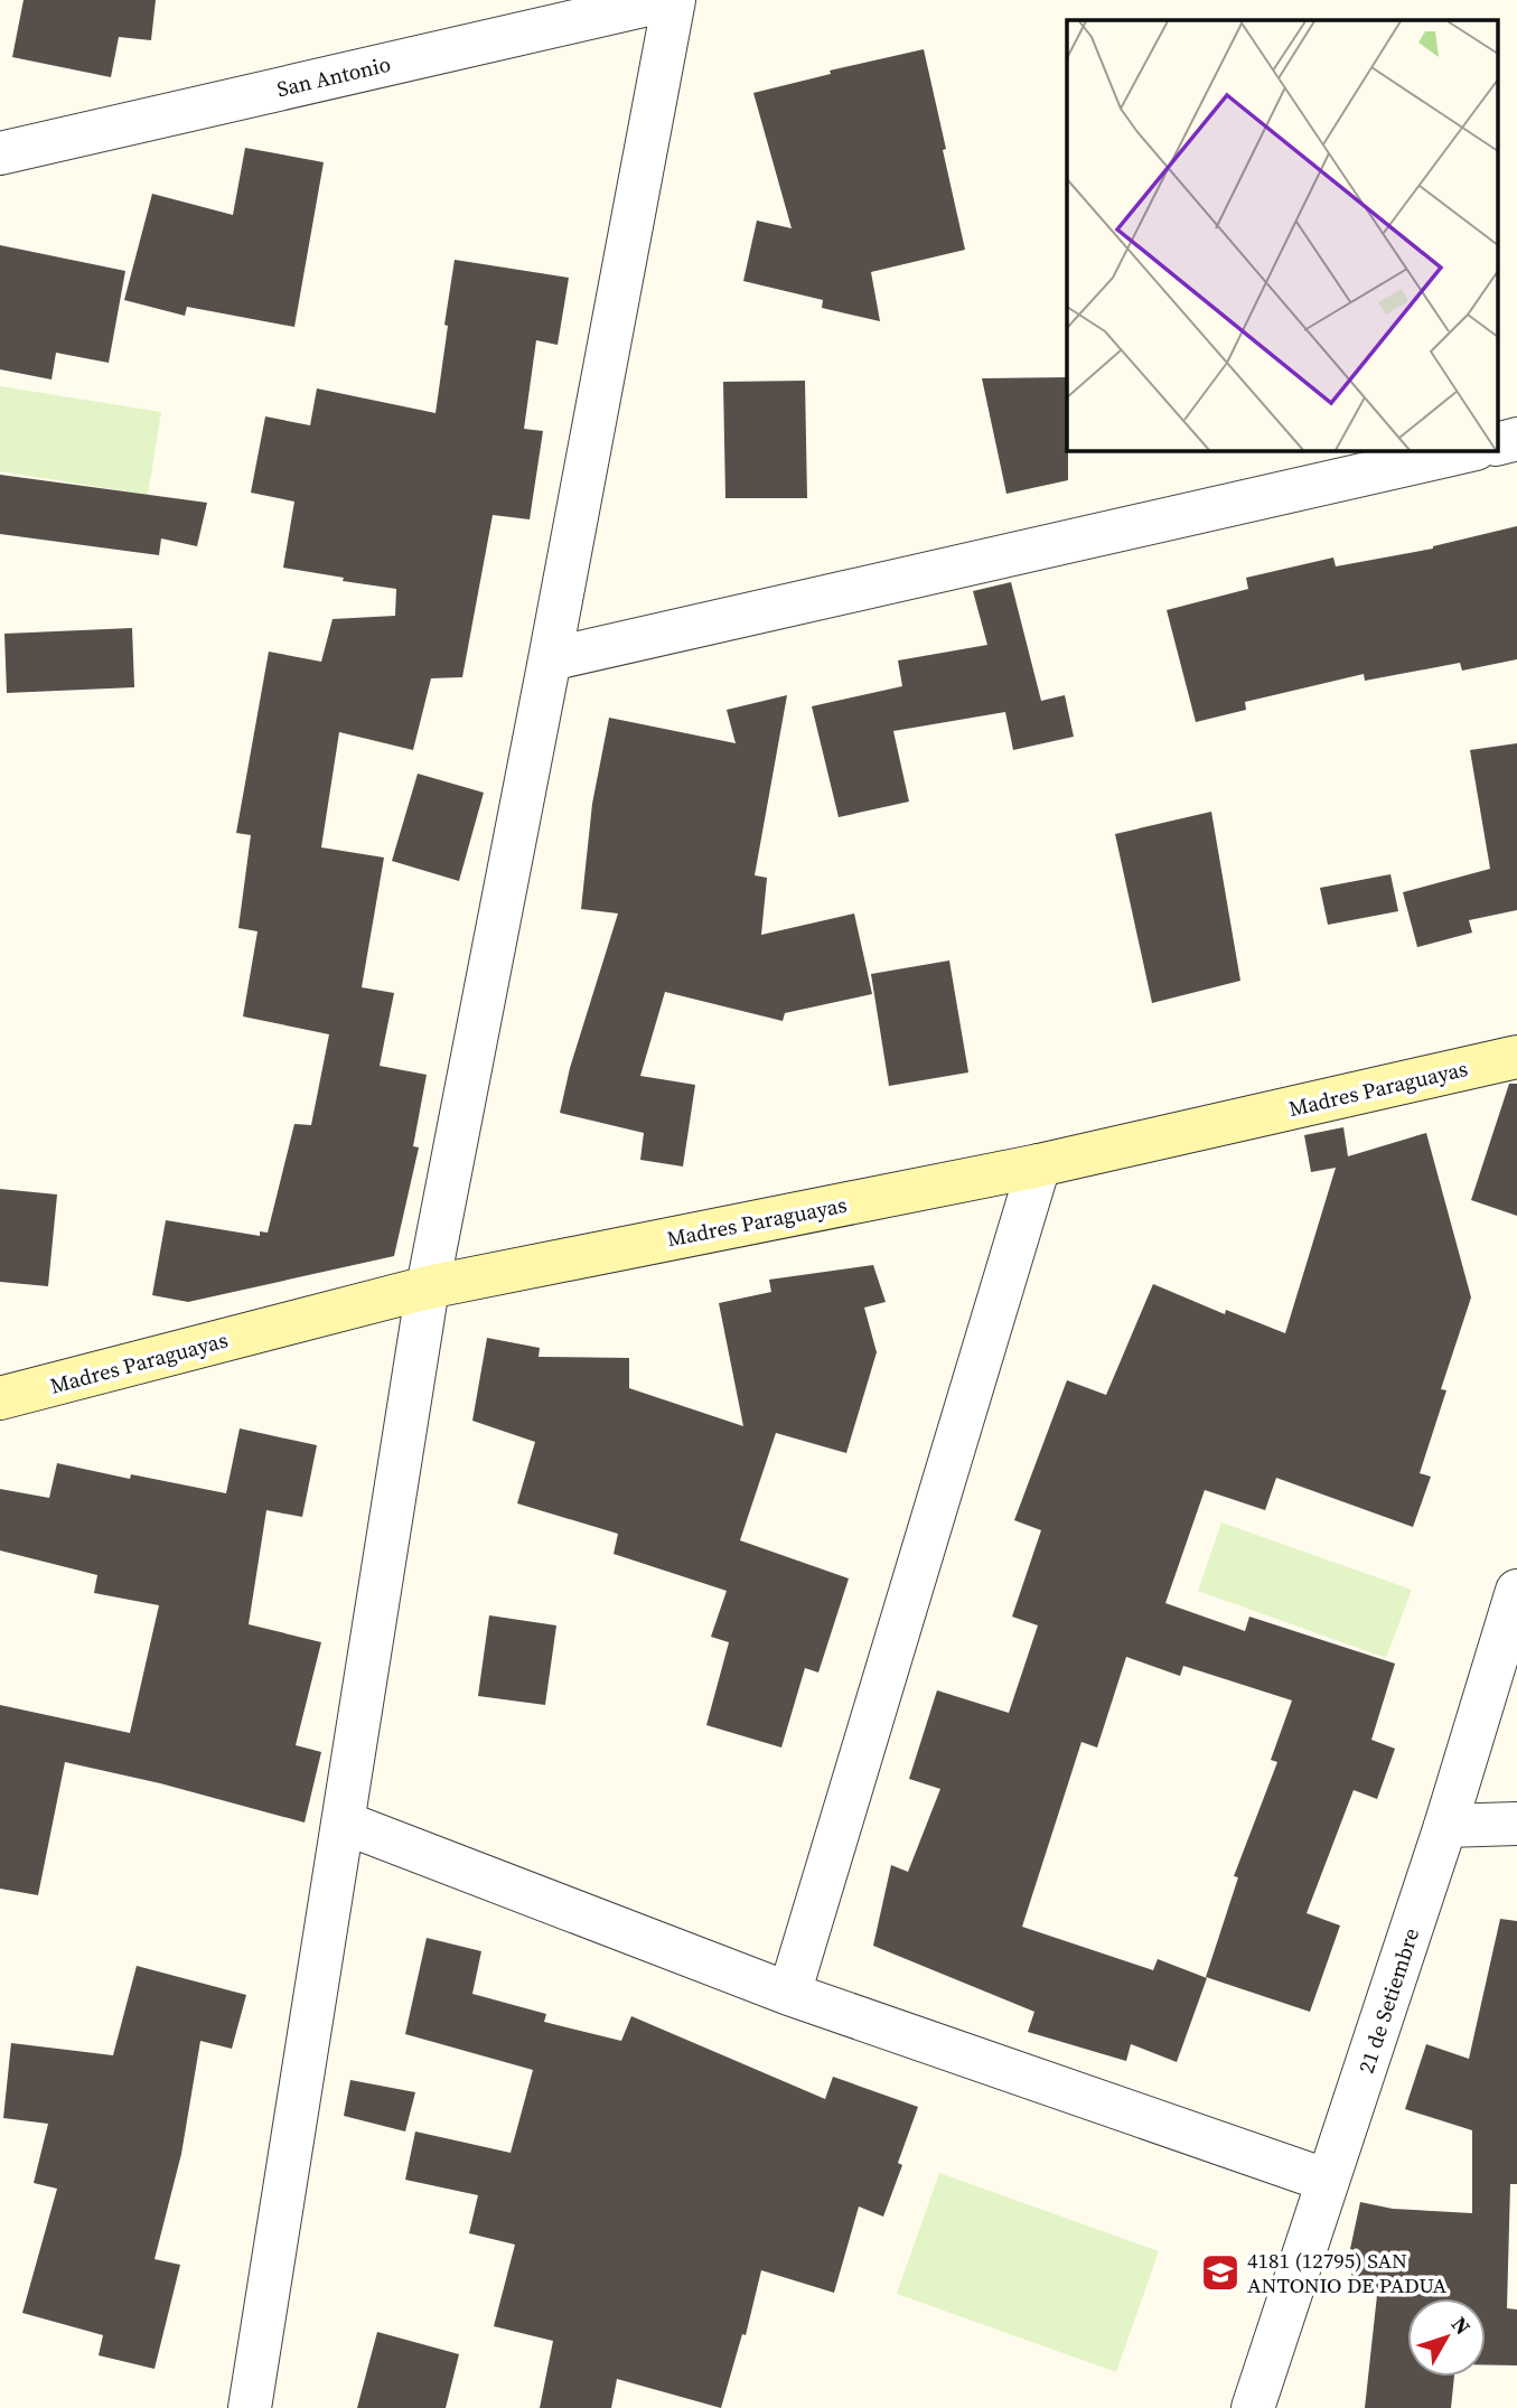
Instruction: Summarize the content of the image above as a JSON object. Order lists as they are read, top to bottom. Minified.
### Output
{"streets":{"main road":["Madres Paraguayas"],"street":["San Antonio","21 de Setiembre"]},"places":{"school or university":["4181 (12795) SAN ANTONIO DE PADUA"]},"north":"top right"}
